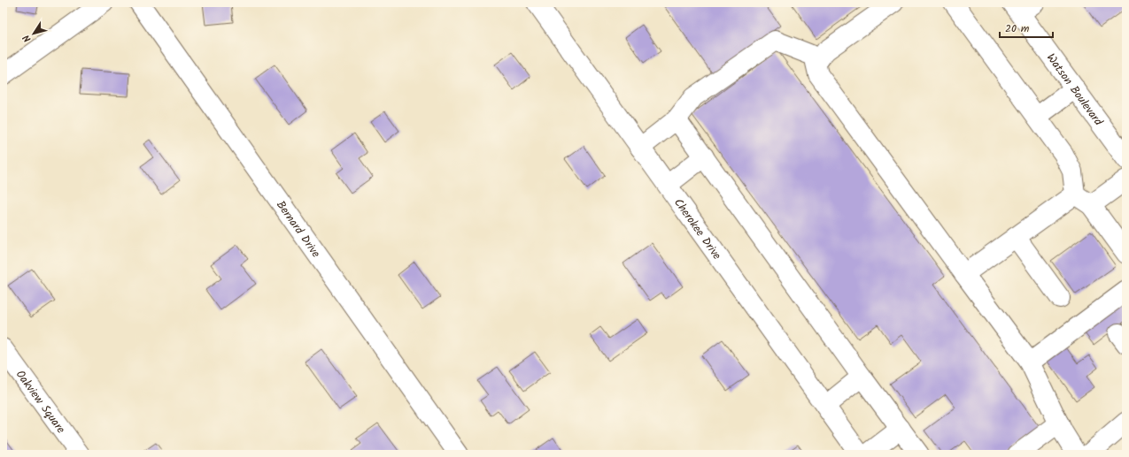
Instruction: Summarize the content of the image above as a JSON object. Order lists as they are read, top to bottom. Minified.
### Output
{"streets":{"street":["Watson Boulevard","Bernard Drive","Cherokee Drive","Oakview Square"]},"scale_bar":"20 m","north":"bottom left"}
